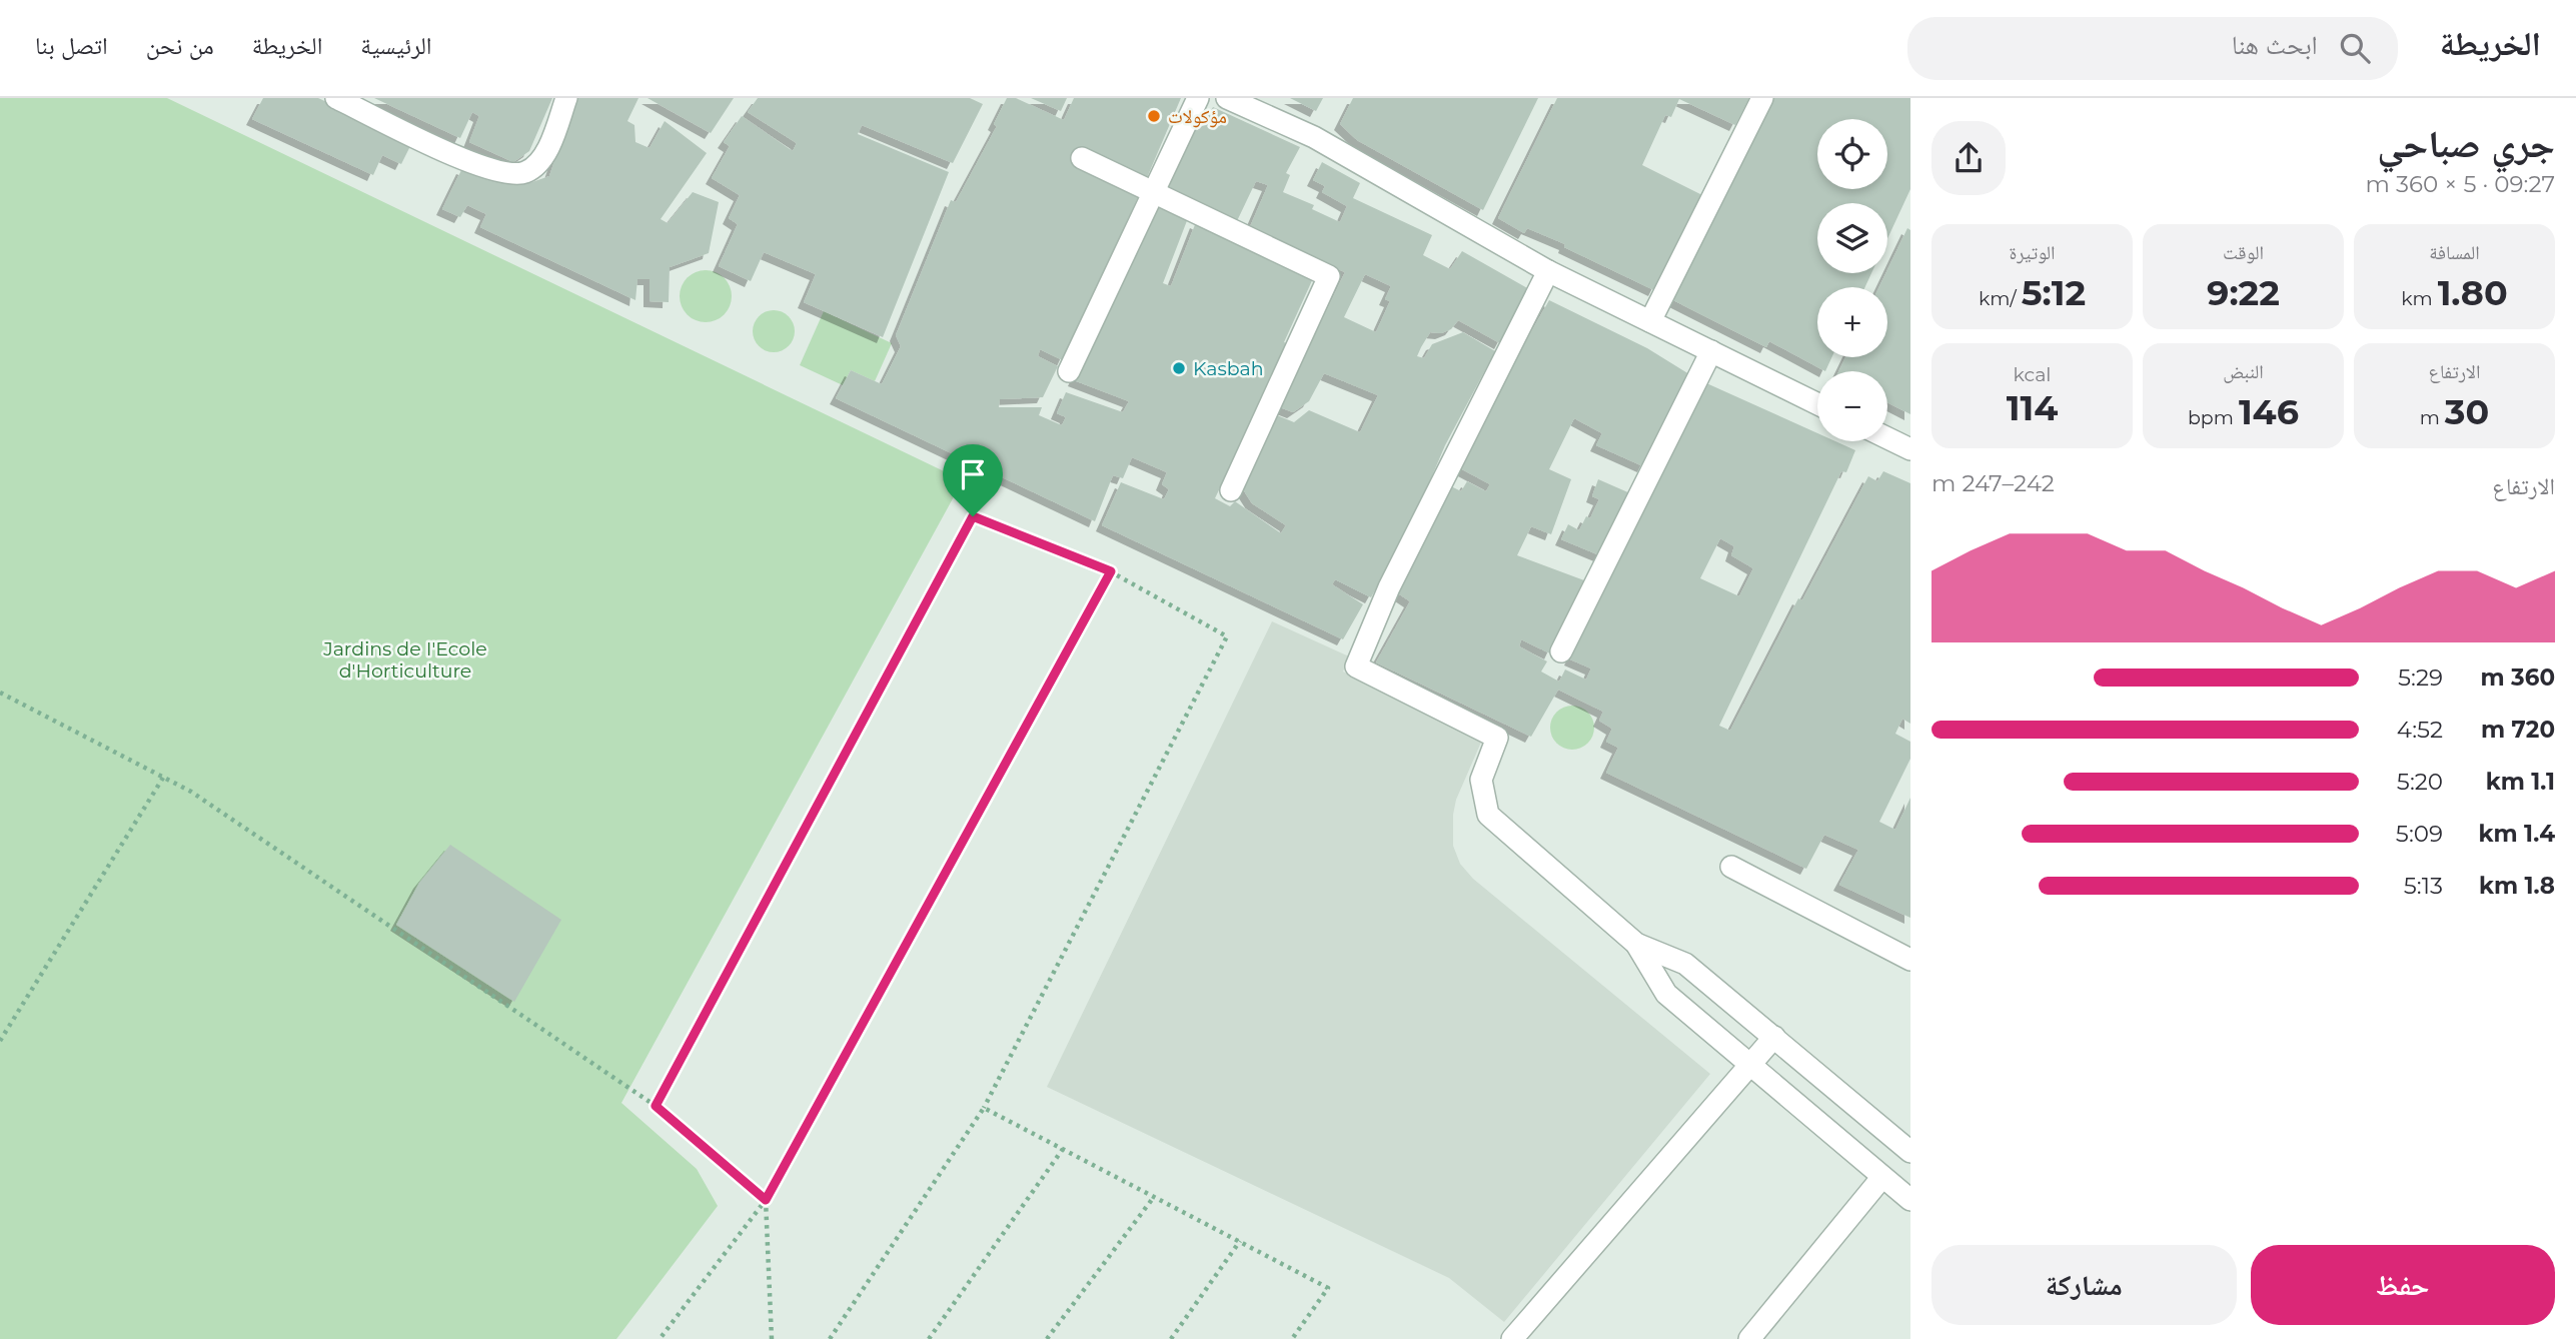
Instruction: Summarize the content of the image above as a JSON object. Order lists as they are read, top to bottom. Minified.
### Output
{"parks":["Jardins de I'Ecole d'Horticulture"],"places":["مؤكولات","Kasbah"],"page":{"header":"الخريطة","search":"ابحث هنا","nav":["الرئيسية","الخريطة","من نحن","اتصل بنا"],"heading":["جري صباحي","09:27 · 5 × 360 m"],"map_buttons":["+","−"],"stats":[["المسافة","1.80 km"],["الوقت","9:22"],["الوتيرة","5:12 /km"],["الارتفاع","30 m"],["النبض","146 bpm"],["kcal","114"]],"chart":["الارتفاع","242–247 m"],"list":[{"name":"360 m","note":"5:29"},{"name":"720 m","note":"4:52"},{"name":"1.1 km","note":"5:20"},{"name":"1.4 km","note":"5:09"},{"name":"1.8 km","note":"5:13"}],"buttons":["حفظ","مشاركة"]}}
